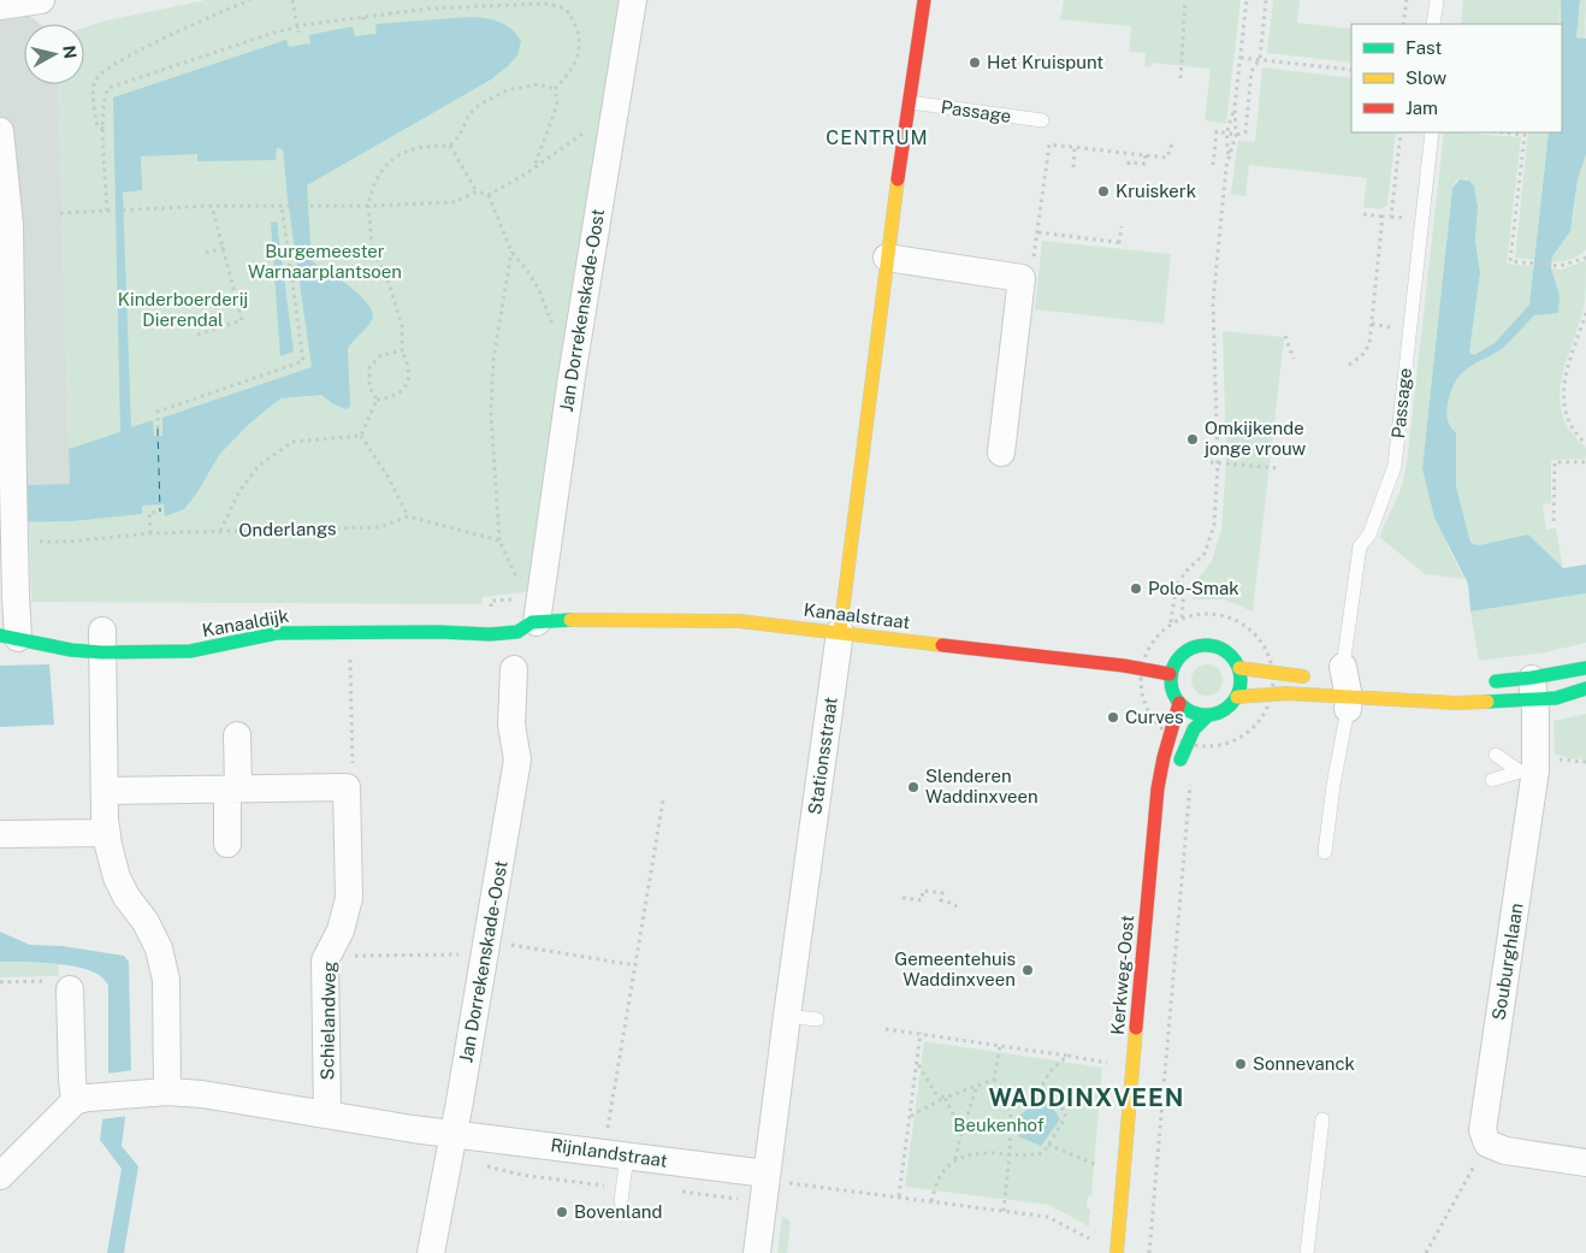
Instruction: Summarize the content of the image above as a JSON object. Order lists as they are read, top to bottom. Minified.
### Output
{"streets":{"main road":["Kanaalstraat","Kanaaldijk","Stationsstraat","Kerkweg-Oost"],"street":["Jan Dorrekenskade-Oost","Souburghlaan","Schielandweg","Rijnlandstraat"],"lane":["Passage"],"path":["Onderlangs"]},"crossings":[["Passage","Stationsstraat"],["Jan Dorrekenskade-Oost","Kanaalstraat"],["Jan Dorrekenskade-Oost","Kanaaldijk"],["Jan Dorrekenskade-Oost","Rijnlandstraat"],["Kanaalstraat","Kanaaldijk"],["Kanaalstraat","Stationsstraat"],["Kanaalstraat","Kerkweg-Oost"],["Stationsstraat","Rijnlandstraat"]],"districts":["CENTRUM","WADDINXVEEN"],"parks":["Burgemeester Warnaarplantsoen","Kinderboerderij Dierendal","Beukenhof"],"places":["Het Kruispunt","Kruiskerk","Omkijkende jonge vrouw","Polo-Smak","Curves","Slenderen Waddinxveen","Gemeentehuis Waddinxveen","Sonnevanck","Bovenland"],"legend":["Fast","Slow","Jam"],"north":"right"}
